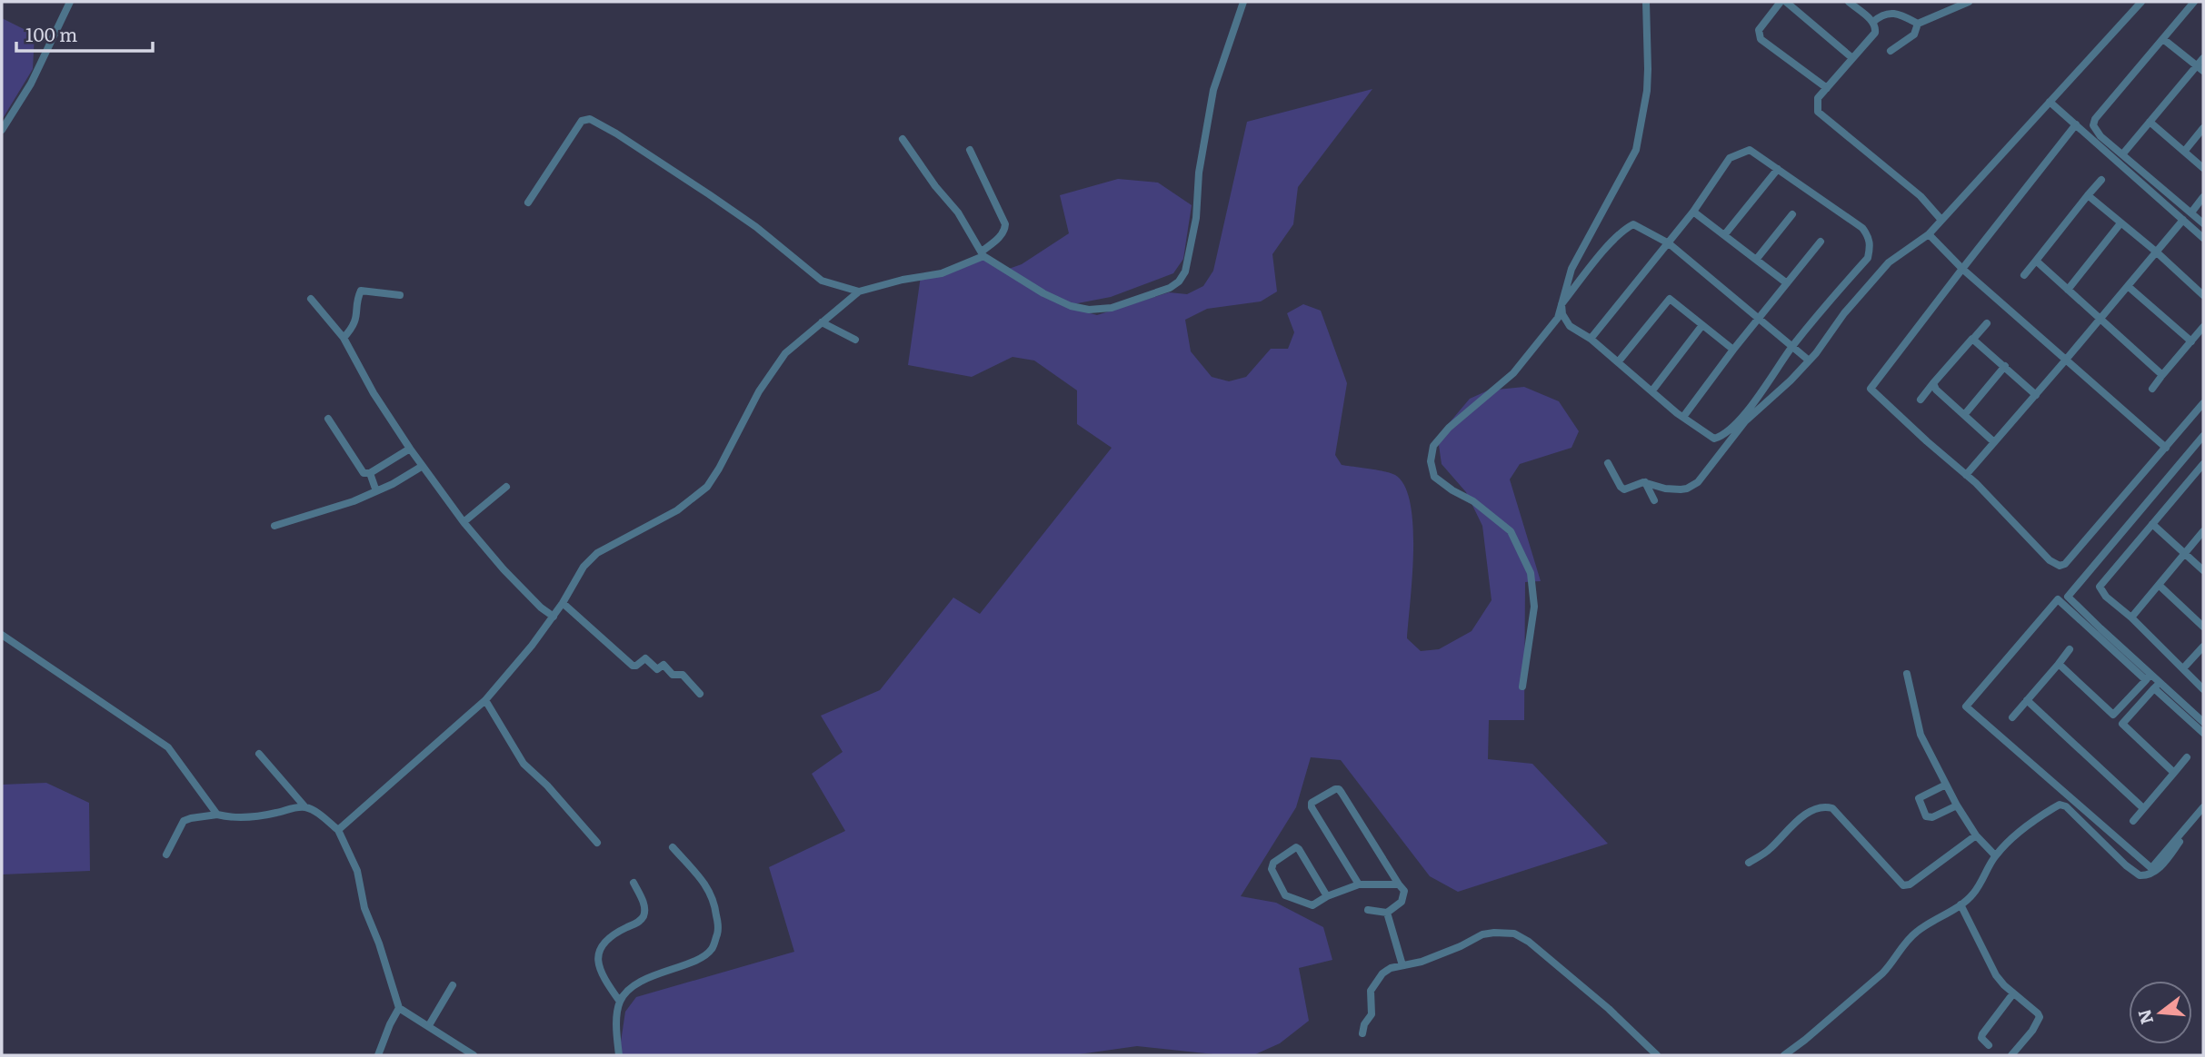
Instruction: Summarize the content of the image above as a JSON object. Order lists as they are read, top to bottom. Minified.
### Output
{"scale_bar":"100 m","north":"left"}
